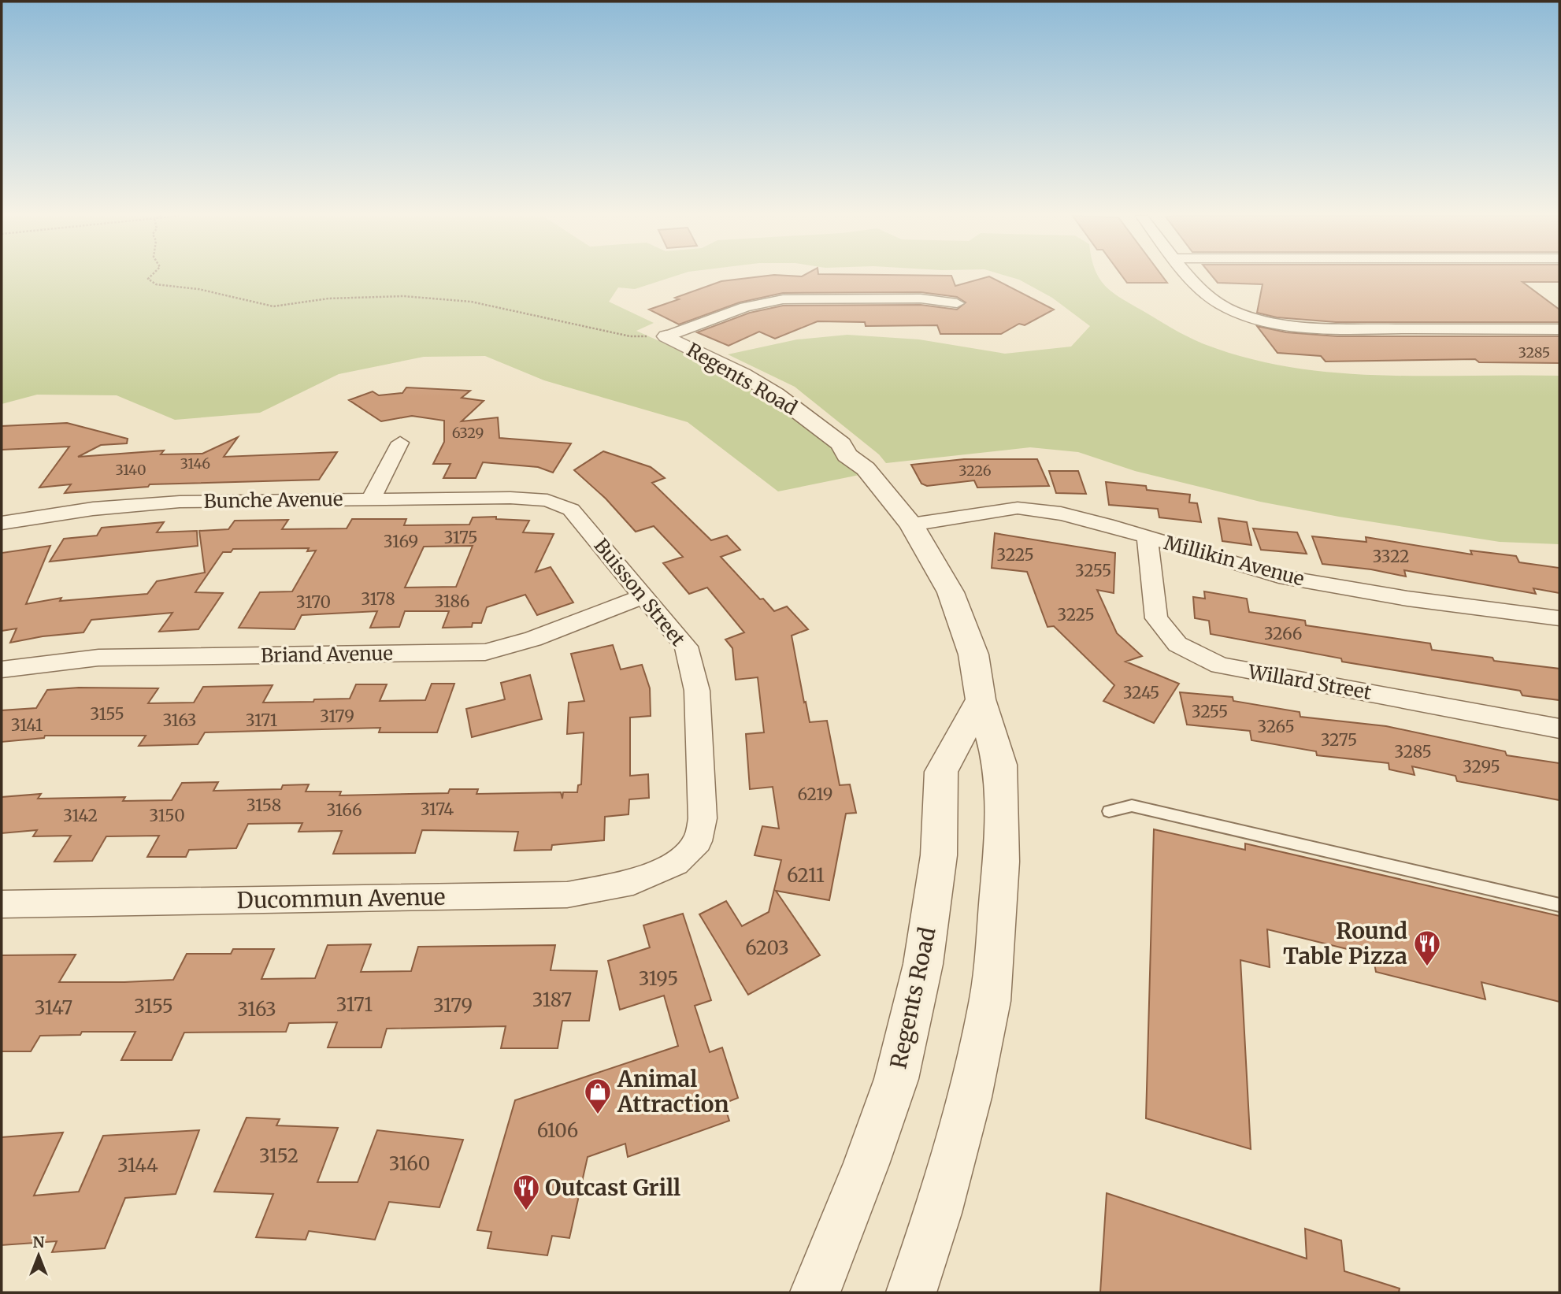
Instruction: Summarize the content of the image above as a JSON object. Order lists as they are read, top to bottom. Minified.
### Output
{"streets":{"street":["Regents Road","Bunche Avenue","Millikin Avenue","Buisson Street","Briand Avenue","Willard Street","Ducommun Avenue"]},"crossings":[["Regents Road","Millikin Avenue"],["Bunche Avenue","Buisson Street"],["Millikin Avenue","Willard Street"],["Buisson Street","Briand Avenue"],["Buisson Street","Ducommun Avenue"]],"places":{"restaurant":["Round Table Pizza","Outcast Grill"],"shop":["Animal Attraction"]},"house_numbers":["3285","6329","3146","3140","3226","3175","3169","3225","3322","3255","3178","3186","3170","3225","3266","3245","3255","3155","3179","3163","3171","3141","3265","3275","3285","3295","6219","3158","3174","3166","3142","3150","6211","6203","3195","3187","3171","3179","3155","3147","3163","6106","3152","3160","3144"],"north":"top"}
